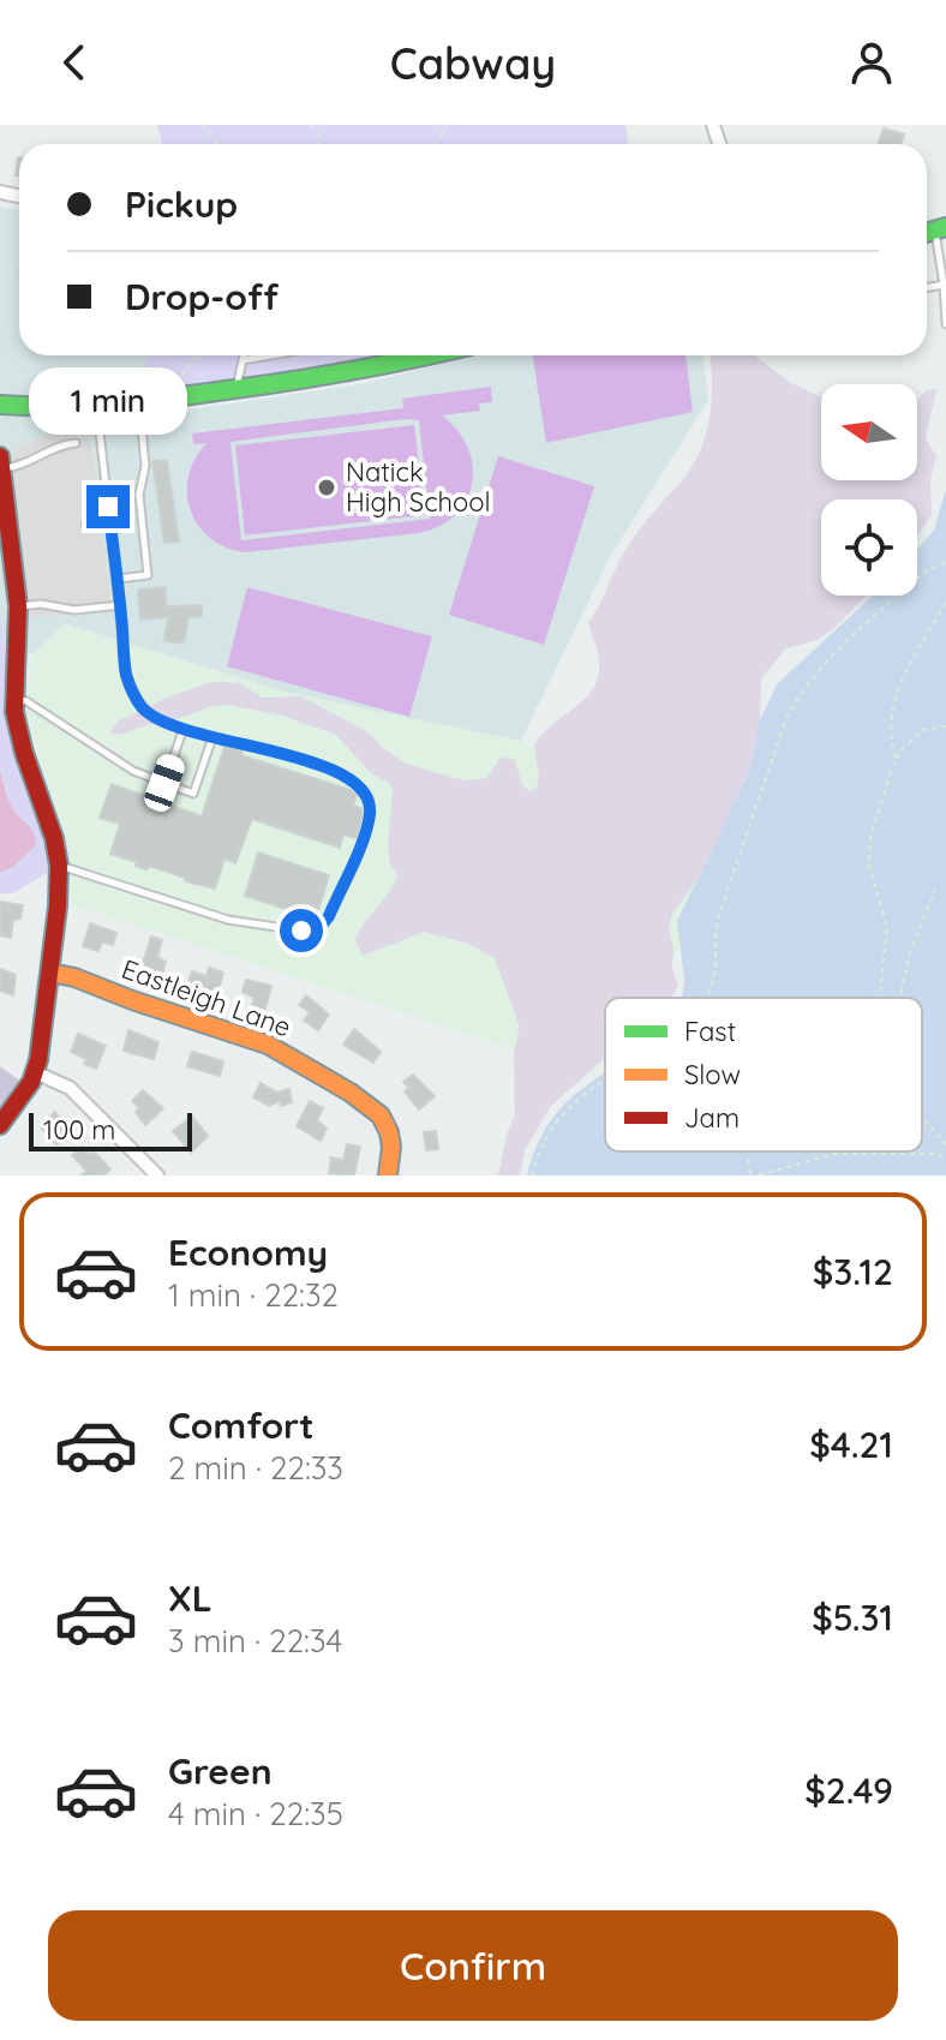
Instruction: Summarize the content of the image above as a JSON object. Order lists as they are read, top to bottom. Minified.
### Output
{"streets":{"street":["Eastleigh Lane"]},"places":["Natick High School"],"legend":["Fast","Slow","Jam"],"scale_bar":"100 m","north":"left","page":{"header":"Cabway","banner":["Pickup","Drop-off"],"bubble":"1 min","scale":"100 m","list":[{"name":"Economy","note":"1 min · 22:32","value":"$3.12"},{"name":"Comfort","note":"2 min · 22:33","value":"$4.21"},{"name":"XL","note":"3 min · 22:34","value":"$5.31"},{"name":"Green","note":"4 min · 22:35","value":"$2.49"}],"buttons":"Confirm"}}
